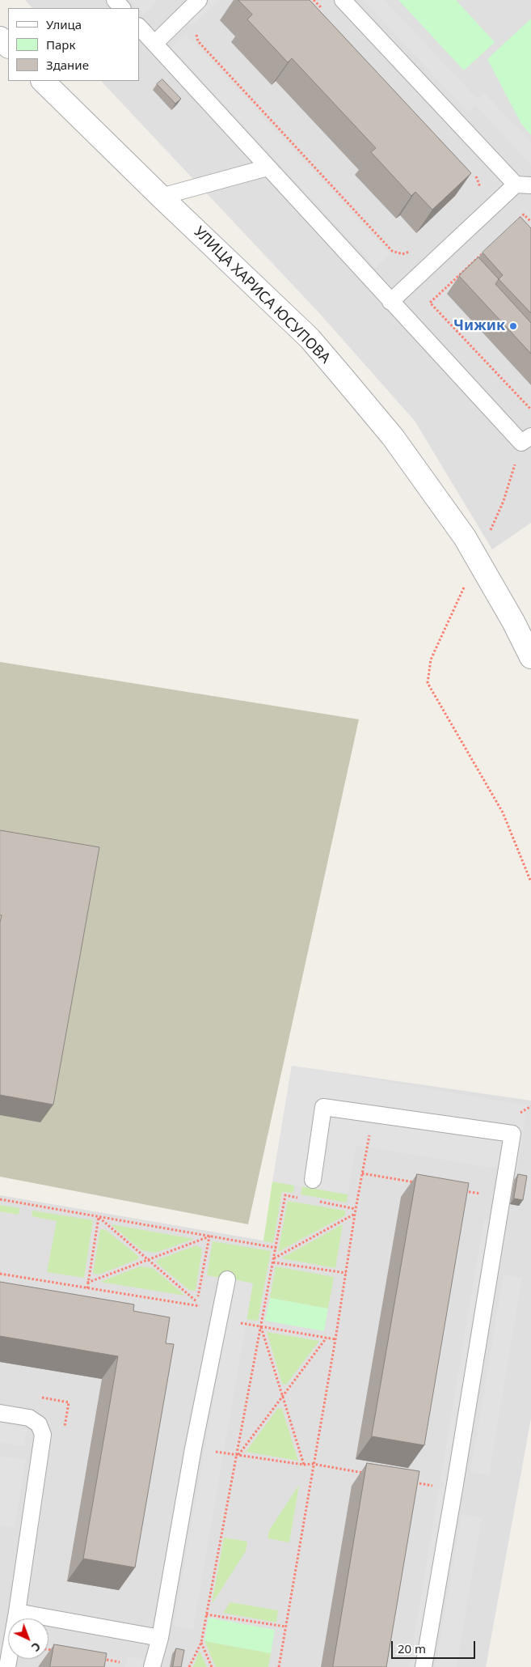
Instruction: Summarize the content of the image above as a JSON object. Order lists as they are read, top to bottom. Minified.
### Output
{"streets":{"street":["УЛИЦА ХАРИСА ЮСУПОВА"]},"places":["Чижик"],"legend":["Улица","Парк","Здание"],"scale_bar":"20 m","north":"bottom right"}
